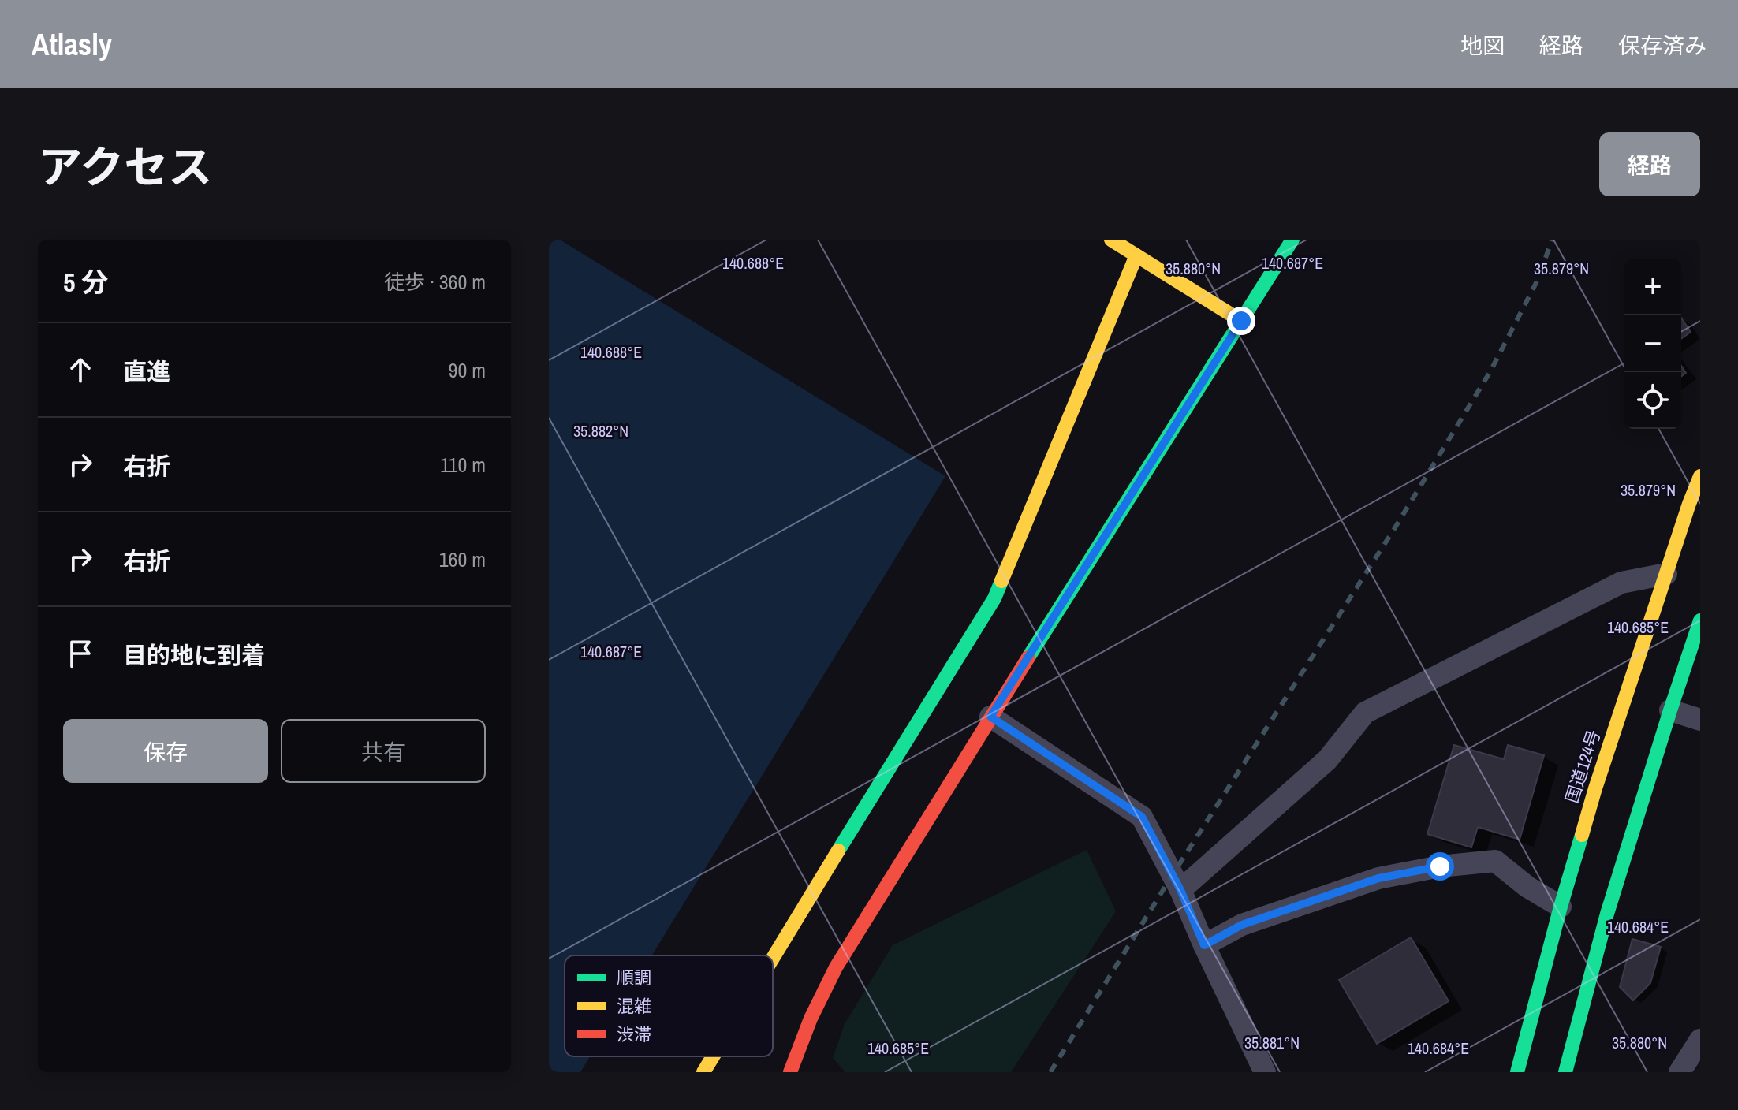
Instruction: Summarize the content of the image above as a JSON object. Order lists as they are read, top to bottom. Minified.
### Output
{"streets":{"main road":["国道124号"]},"legend":["順調","混雑","渋滞"],"page":{"header":"Atlasly","nav":["地図","経路","保存済み"],"title":"アクセス","buttons":["経路",["保存","共有"]],"heading":["5 分","徒歩 · 360 m"],"map_buttons":["+","−"],"list":[["直進","90 m"],["右折","110 m"],["右折","160 m"],"目的地に到着"]},"coordinates":["140.688°E","140.687°E","35.880°N","35.879°N","35.882°N","140.685°E","140.684°E","35.881°N"]}
